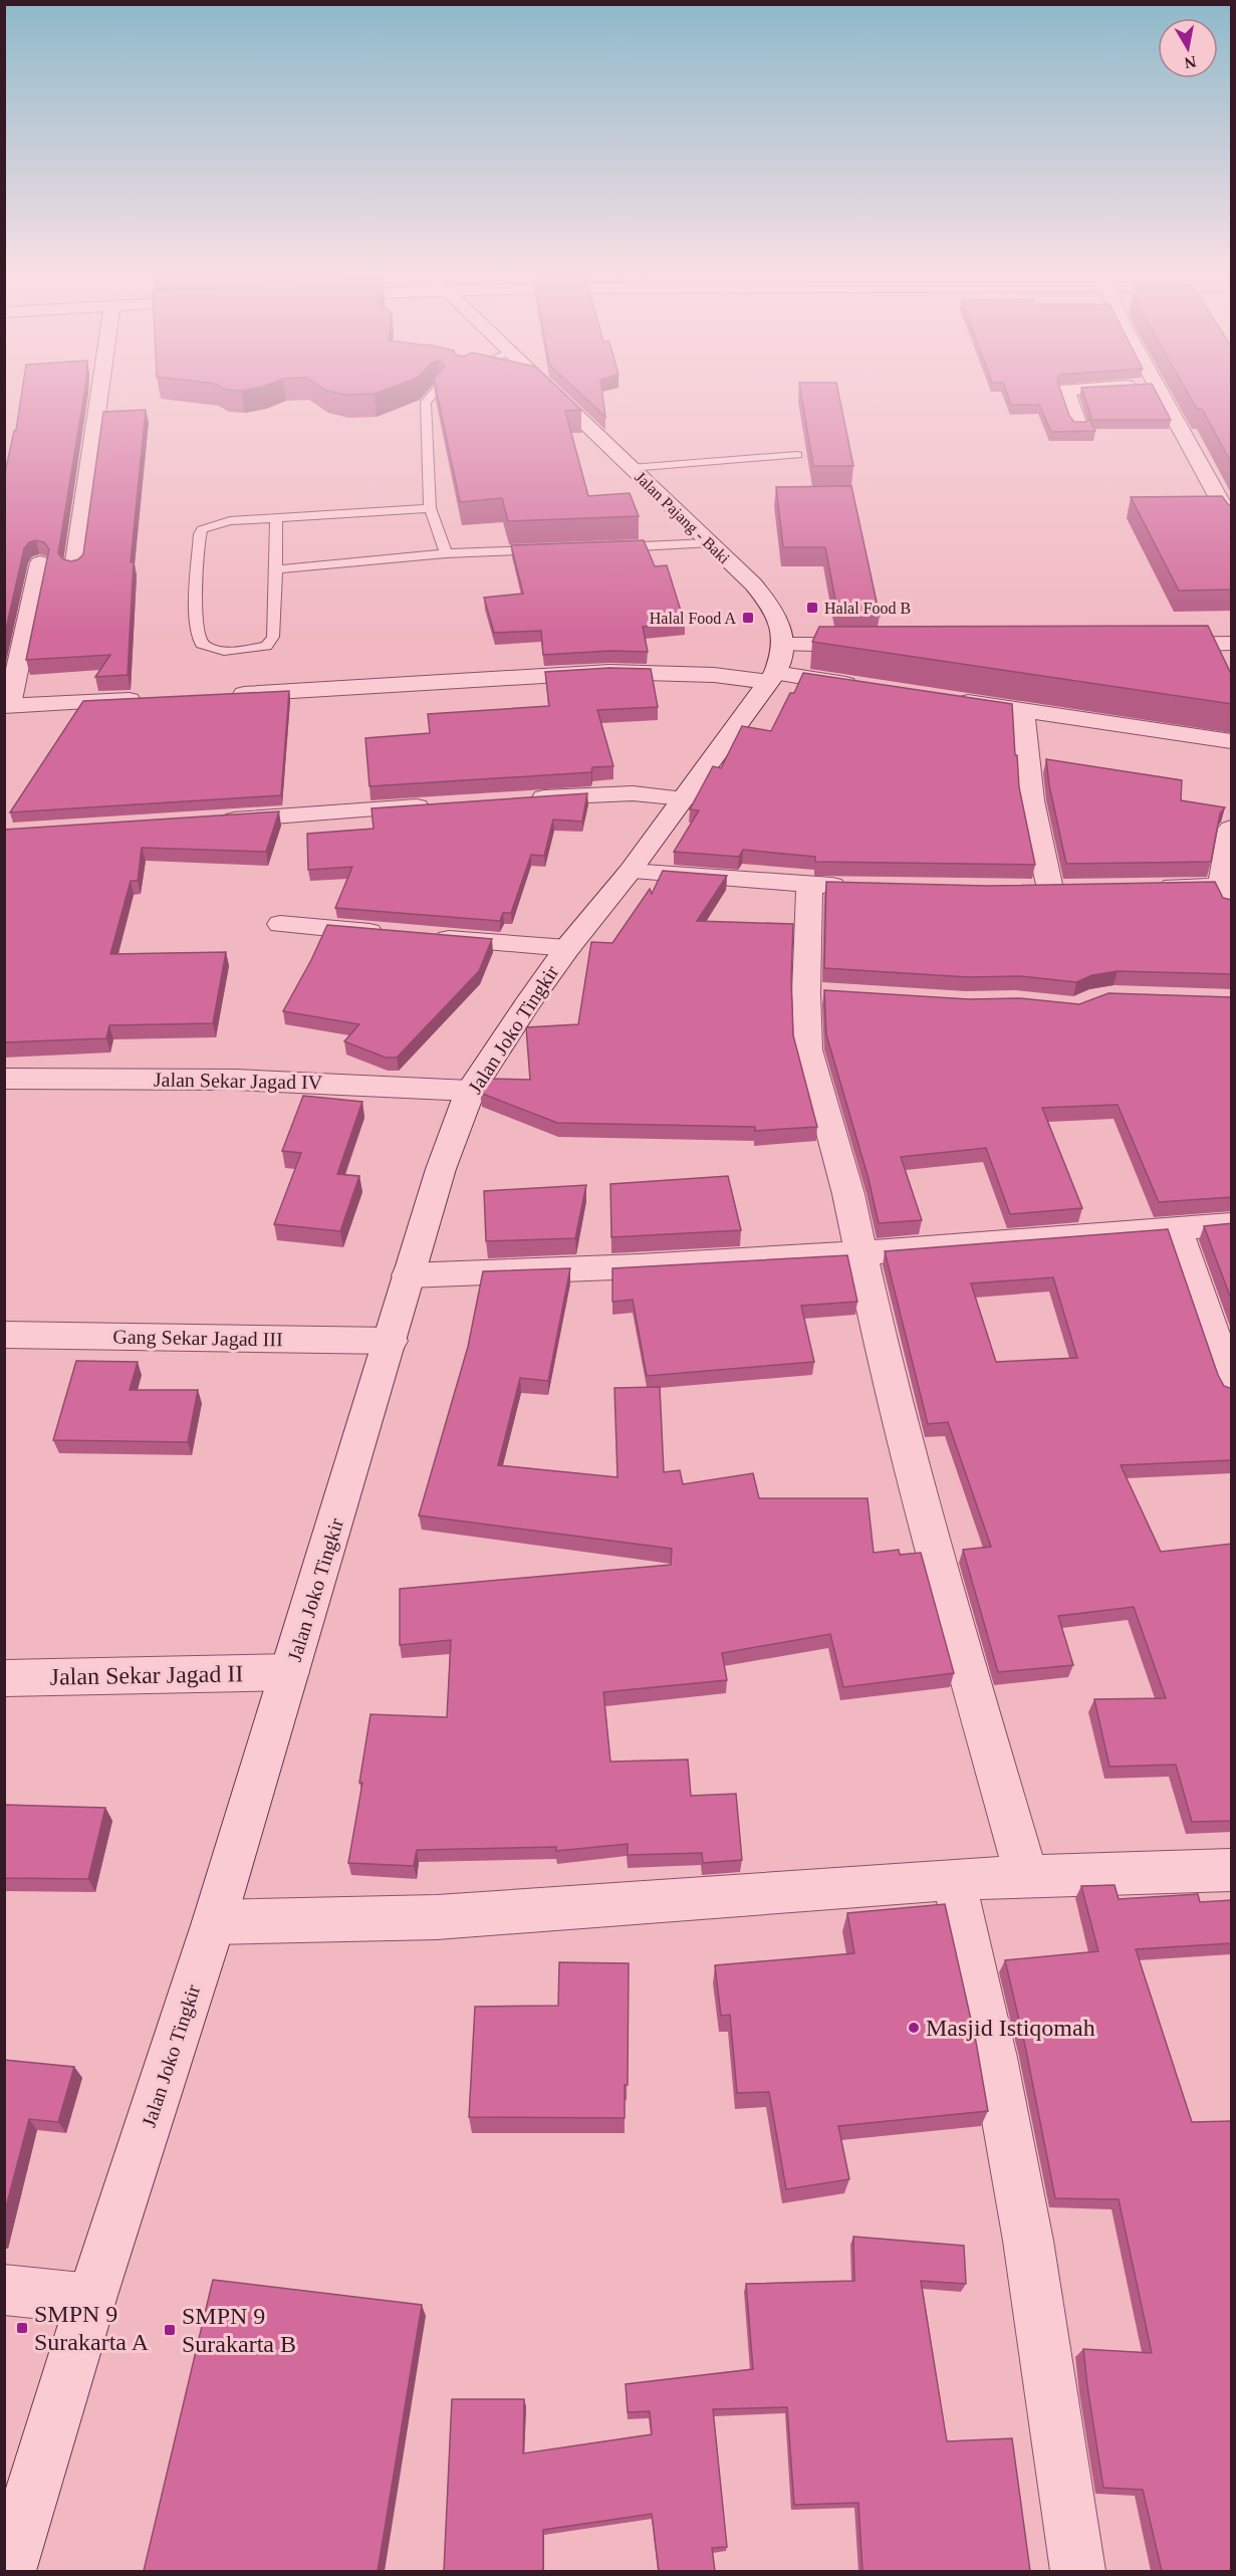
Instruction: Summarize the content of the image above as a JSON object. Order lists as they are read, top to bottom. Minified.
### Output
{"streets":{"street":["Jalan Pajang - Baki","Jalan Joko Tingkir","Jalan Sekar Jagad IV","Gang Sekar Jagad III","Jalan Sekar Jagad II"]},"crossings":[["Jalan Joko Tingkir","Jalan Sekar Jagad IV"],["Jalan Joko Tingkir","Gang Sekar Jagad III"],["Jalan Joko Tingkir","Jalan Sekar Jagad II"]],"places":{"transit":["Halal Food B","Halal Food A","SMPN 9 Surakarta A","SMPN 9 Surakarta B"],"other":["Masjid Istiqomah"]},"north":"bottom"}
